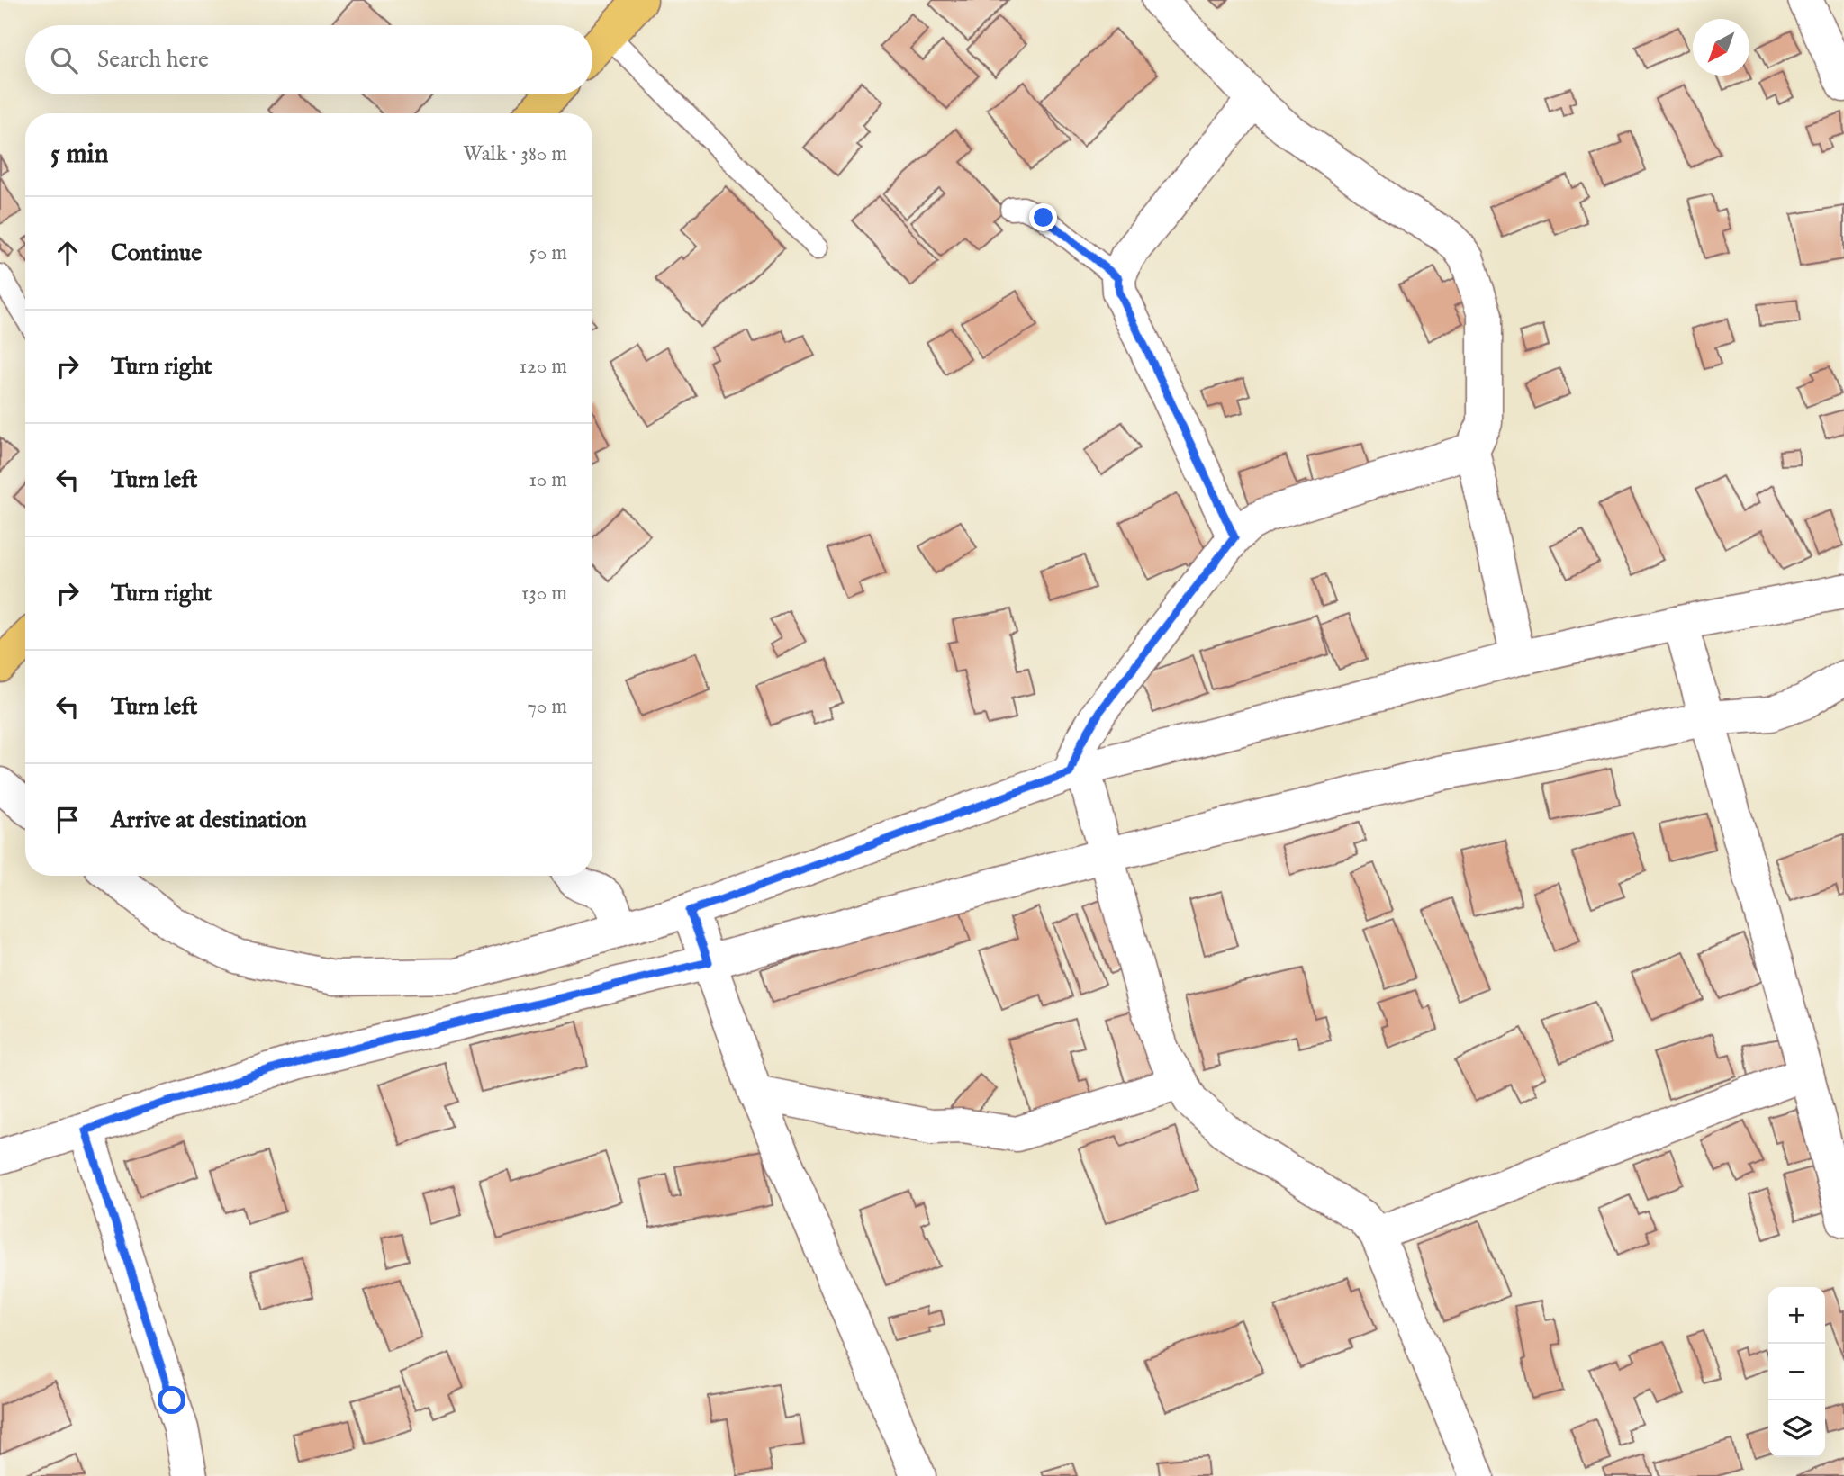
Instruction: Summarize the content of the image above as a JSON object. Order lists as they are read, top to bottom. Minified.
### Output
{"north":"bottom left","page":{"search":"Search here","heading":["5 min","Walk · 380 m"],"list":[["Continue","50 m"],["Turn right","120 m"],["Turn left","10 m"],["Turn right","130 m"],["Turn left","70 m"],"Arrive at destination"],"map_buttons":["+","−"]}}
